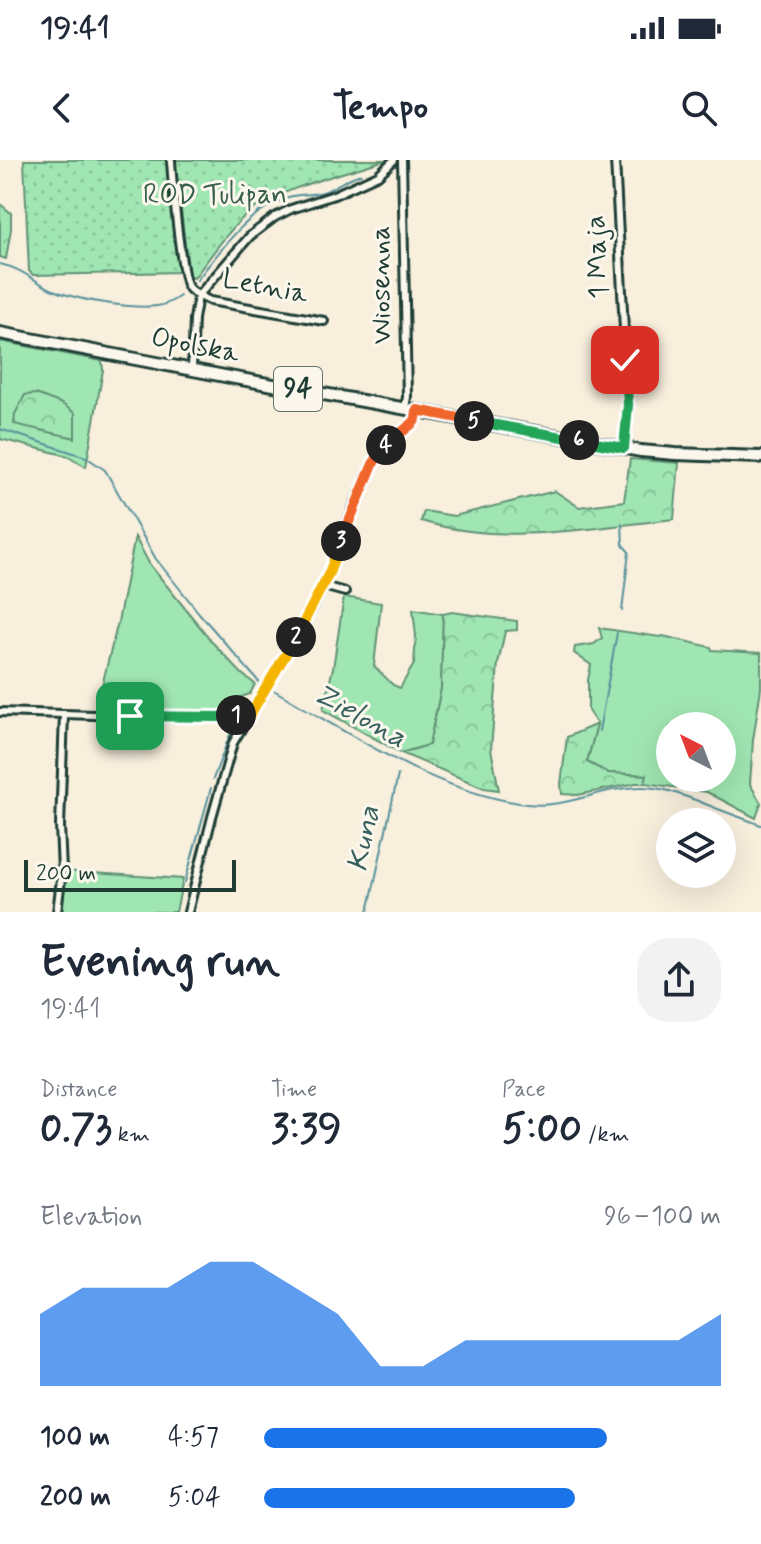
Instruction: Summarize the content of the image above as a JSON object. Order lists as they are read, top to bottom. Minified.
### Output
{"streets":{"main road":["Opolska","94"],"street":["1 Maja","Wiosenna","Letnia"]},"crossings":[["1 Maja","Opolska"],["Wiosenna","Opolska"]],"water":["Zielona","Kuna"],"parks":["ROD Tulipan"],"scale_bar":"200 m","north":"top left","page":{"status":"19:41","header":"Tempo","pins":["5","6","4","3","2","1"],"scale":"200 m","heading":["Evening run","19:41"],"stats":[["Distance","0.73 km"],["Time","3:39"],["Pace","5:00 /km"]],"chart":["Elevation","96–100 m"],"list":[{"name":"100 m","note":"4:57"},{"name":"200 m","note":"5:04"}]}}
